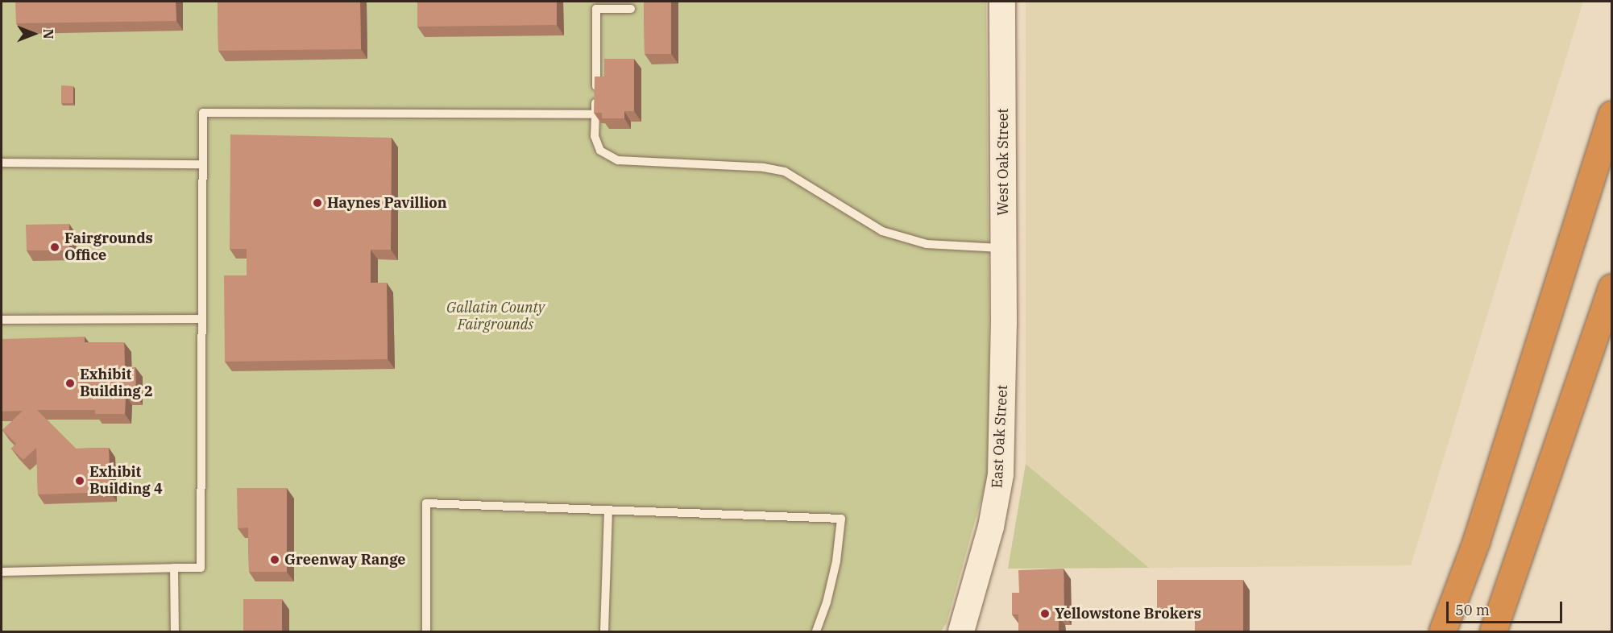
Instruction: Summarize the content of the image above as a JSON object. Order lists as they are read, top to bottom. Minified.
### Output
{"streets":{"street":["West Oak Street","East Oak Street"]},"crossings":[["West Oak Street","East Oak Street"]],"parks":["Gallatin County Fairgrounds"],"places":["Haynes Pavillion","Fairgrounds Office","Exhibit Building 2","Exhibit Building 4","Greenway Range","Yellowstone Brokers"],"scale_bar":"50 m","north":"right"}
